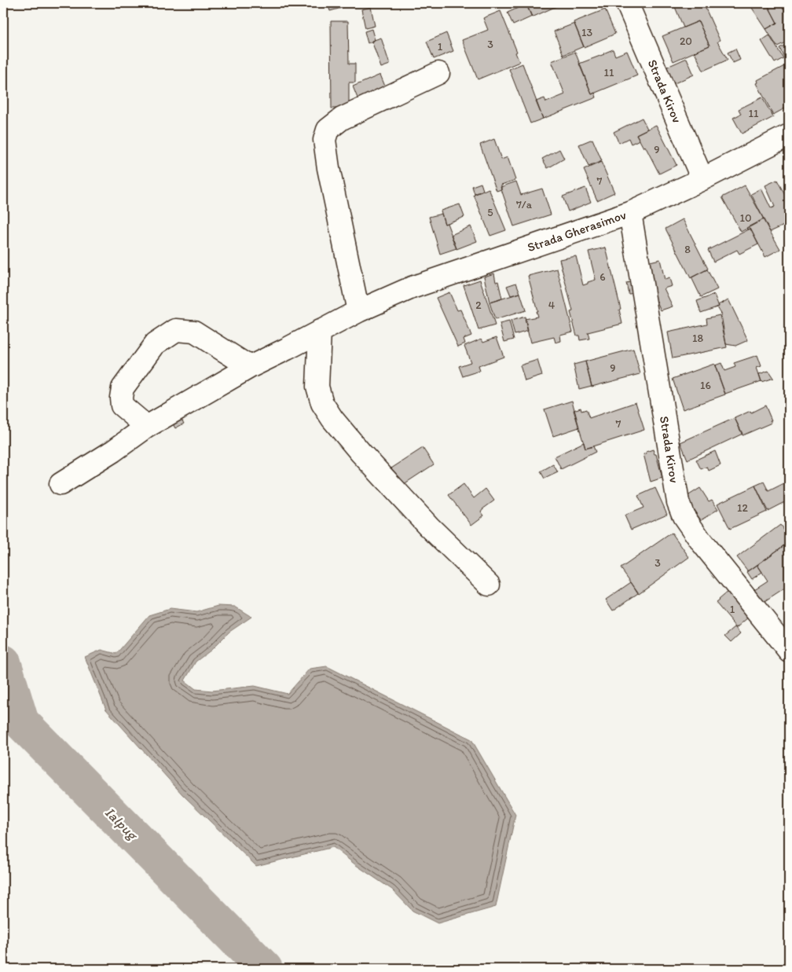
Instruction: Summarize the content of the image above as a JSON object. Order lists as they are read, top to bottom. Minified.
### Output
{"streets":{"street":["Strada Kirov","Strada Gherasimov"]},"crossings":[["Strada Kirov","Strada Gherasimov"]],"water":["Ialpug"],"house_numbers":["13","20","3","1","11","11","9","7","7/a","5","10","8","6","2","4","18","9","16","7","12","3","1"]}
